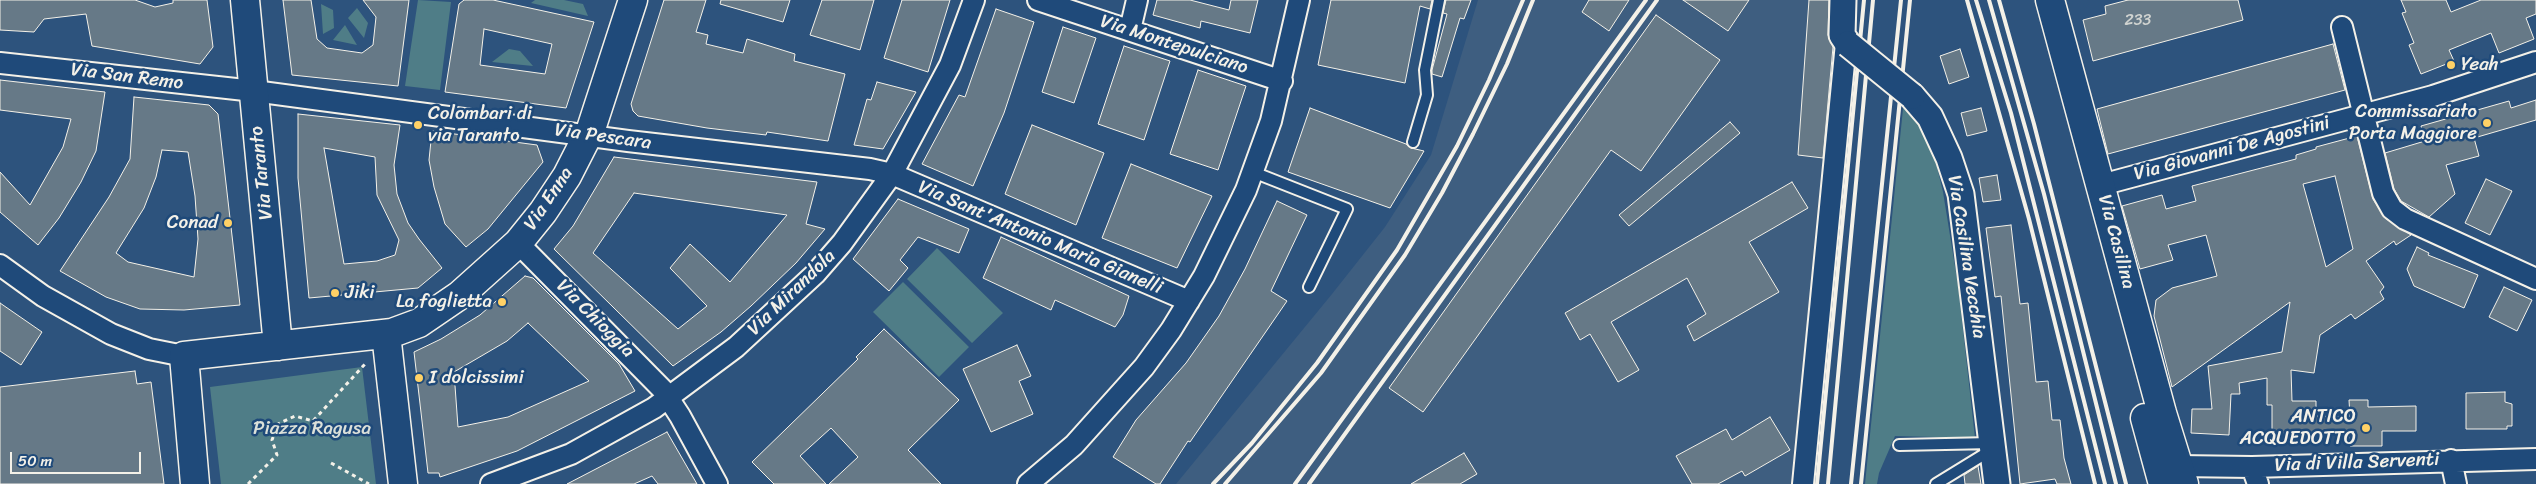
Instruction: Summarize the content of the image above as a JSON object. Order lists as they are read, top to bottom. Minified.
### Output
{"streets":{"main road":["Via Taranto","Via Enna","Via Casilina"],"street":["Via Montepulciano","Via San Remo","Via Pescara","Via Giovanni De Agostini","Via Sant'Antonio Maria Gianelli","Via Casilina Vecchia","Via Mirandola","Via Chioggia","Via di Villa Serventi"]},"crossings":[["Via San Remo","Via Pescara"],["Via San Remo","Via Taranto"],["Via Pescara","Via Taranto"],["Via Pescara","Via Enna"],["Via Pescara","Via Sant'Antonio Maria Gianelli"],["Via Pescara","Via Mirandola"],["Via Giovanni De Agostini","Via Casilina"],["Via Enna","Via Chioggia"],["Via Sant'Antonio Maria Gianelli","Via Mirandola"],["Via Casilina","Via di Villa Serventi"],["Via Mirandola","Via Chioggia"]],"parks":["Piazza Ragusa"],"places":["Yeah","Commissariato Porta Maggiore","Colombari di via Taranto","Conad","Jiki","La foglietta","I dolcissimi","ANTICO ACQUEDOTTO"],"house_numbers":["233"],"scale_bar":"50 m"}
